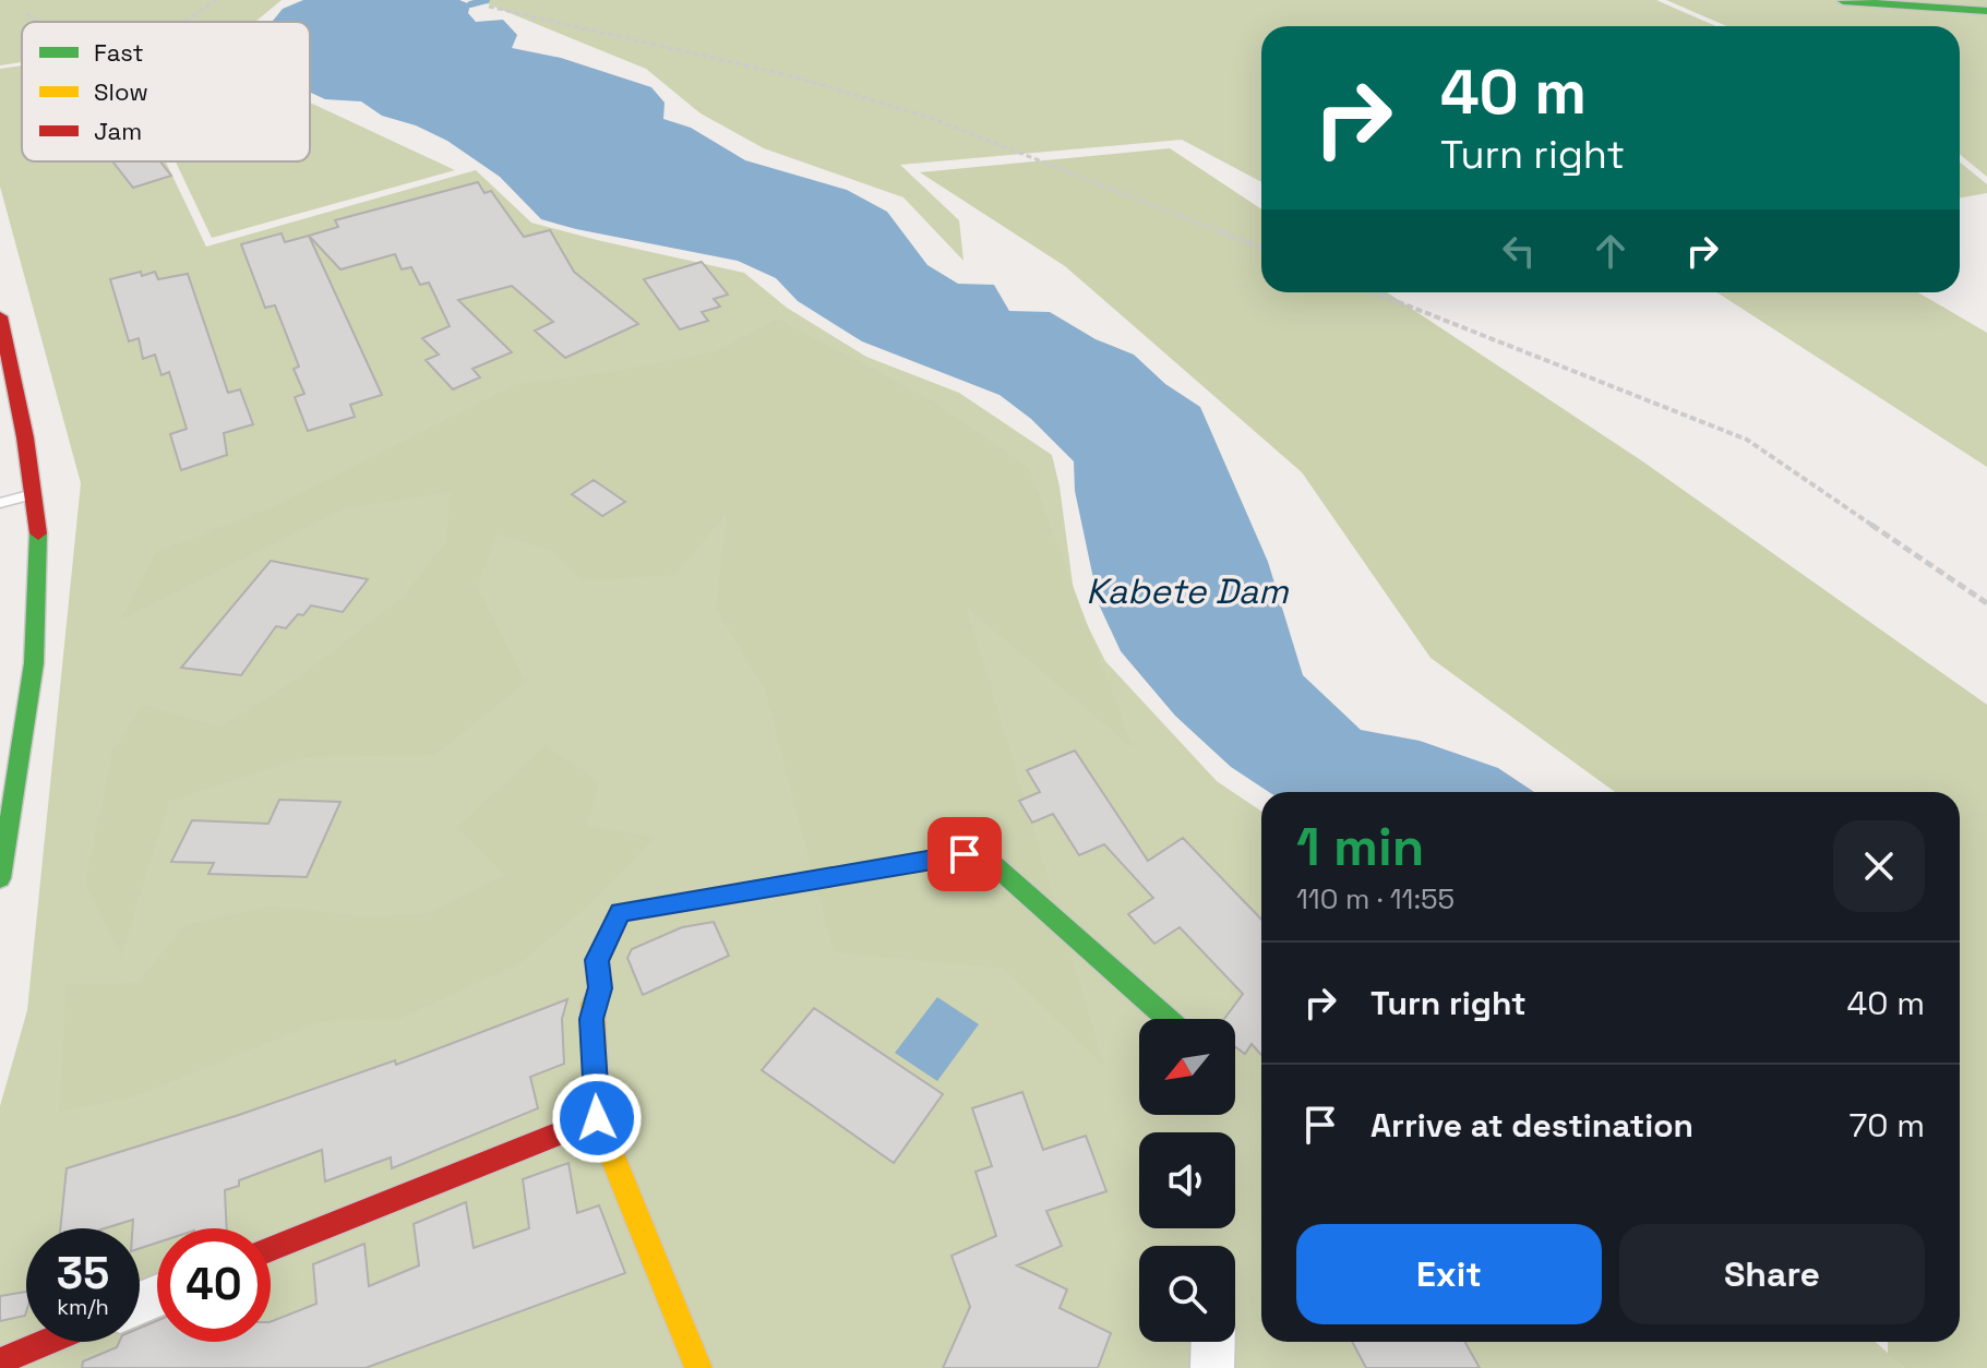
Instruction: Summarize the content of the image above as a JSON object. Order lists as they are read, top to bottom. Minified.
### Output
{"water":["Kabete Dam"],"legend":["Fast","Slow","Jam"],"north":"bottom left","page":{"turn":["40 m","Turn right"],"heading":["1 min","110 m · 11:55"],"list":[{"name":"Turn right","value":"40 m"},{"name":"Arrive at destination","value":"70 m"}],"buttons":["Exit","Share"],"speed":"35 km/h","limit":"40"}}
